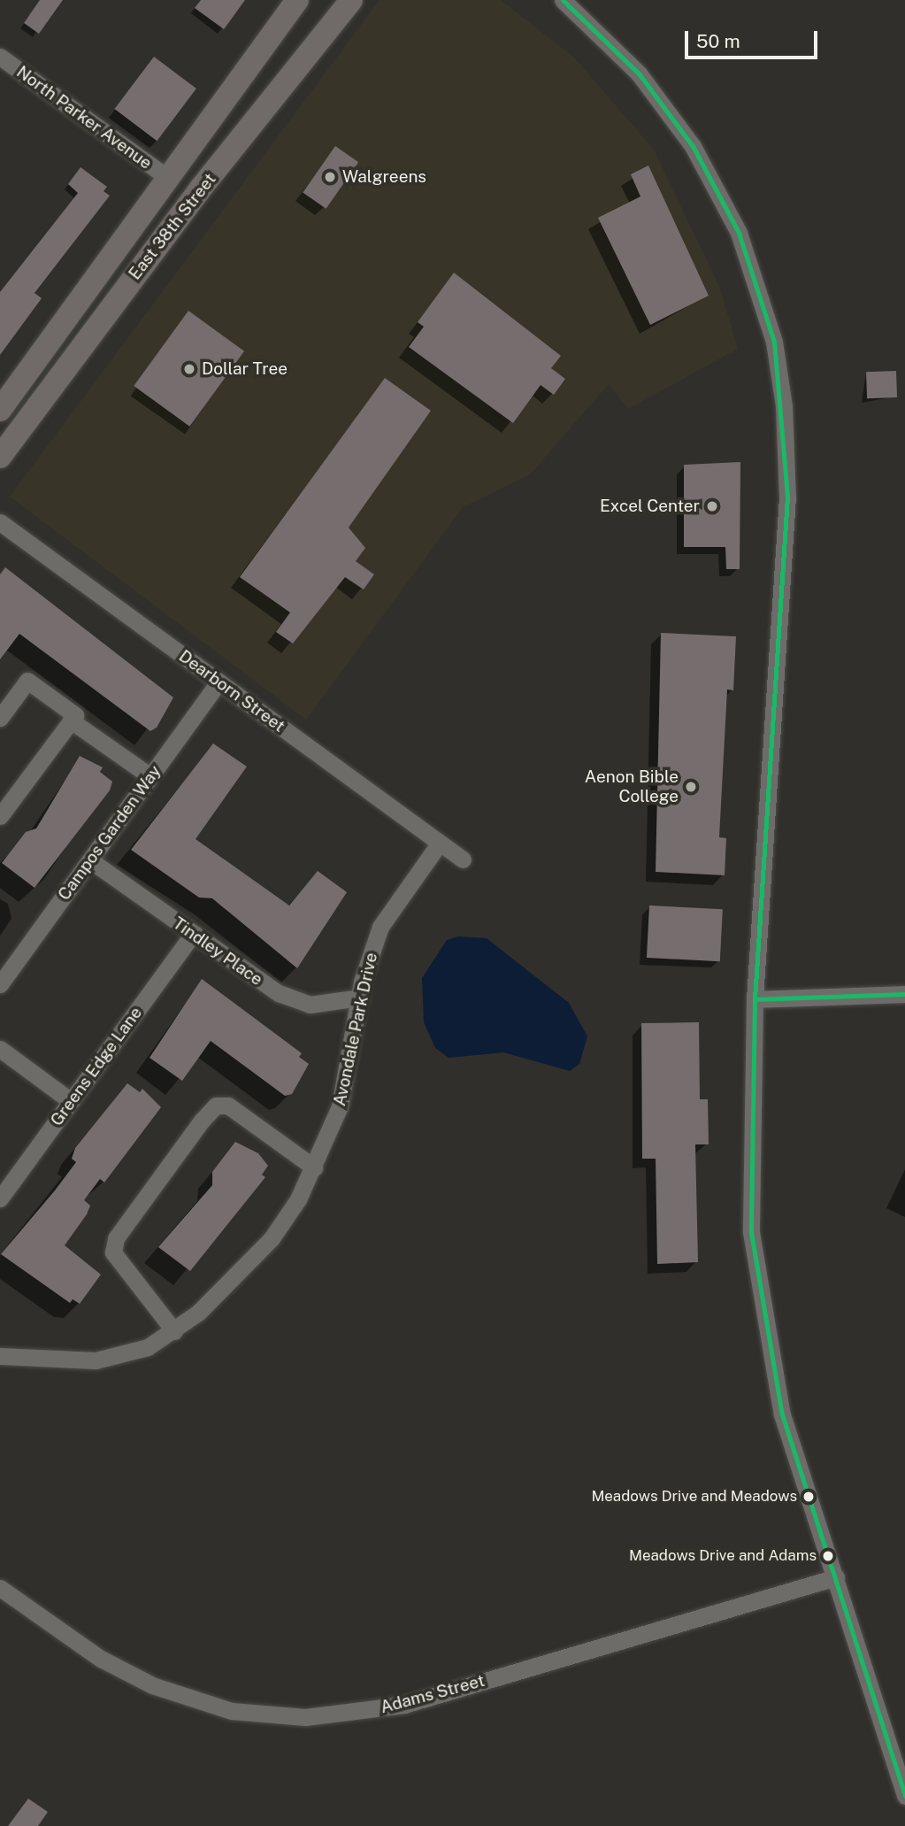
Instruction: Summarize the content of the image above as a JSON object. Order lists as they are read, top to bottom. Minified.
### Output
{"streets":{"main road":["East 38th Street"],"street":["North Parker Avenue","Dearborn Street","Campos Garden Way","Tindley Place","Avondale Park Drive","Greens Edge Lane","Adams Street"]},"crossings":[["North Parker Avenue","East 38th Street"],["Dearborn Street","Campos Garden Way"],["Dearborn Street","Avondale Park Drive"],["Campos Garden Way","Tindley Place"],["Tindley Place","Avondale Park Drive"],["Tindley Place","Greens Edge Lane"]],"places":["Walgreens","Dollar Tree","Excel Center","Aenon Bible College","Meadows Drive and Meadows","Meadows Drive and Adams"],"scale_bar":"50 m"}
